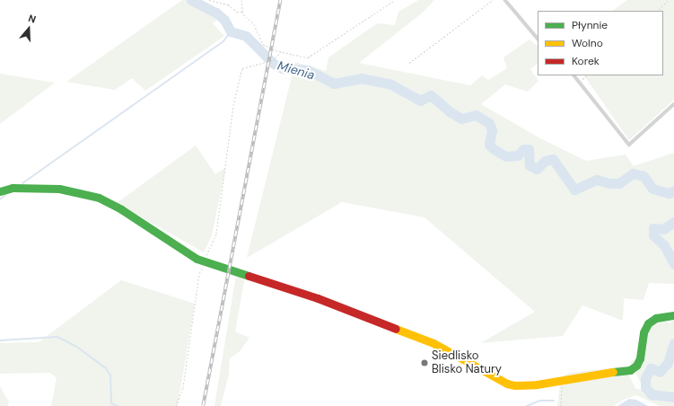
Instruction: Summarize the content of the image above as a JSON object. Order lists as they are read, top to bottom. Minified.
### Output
{"water":["Mienia"],"places":["Siedlisko Blisko Natury"],"legend":["Płynnie","Wolno","Korek"],"north":"top"}
